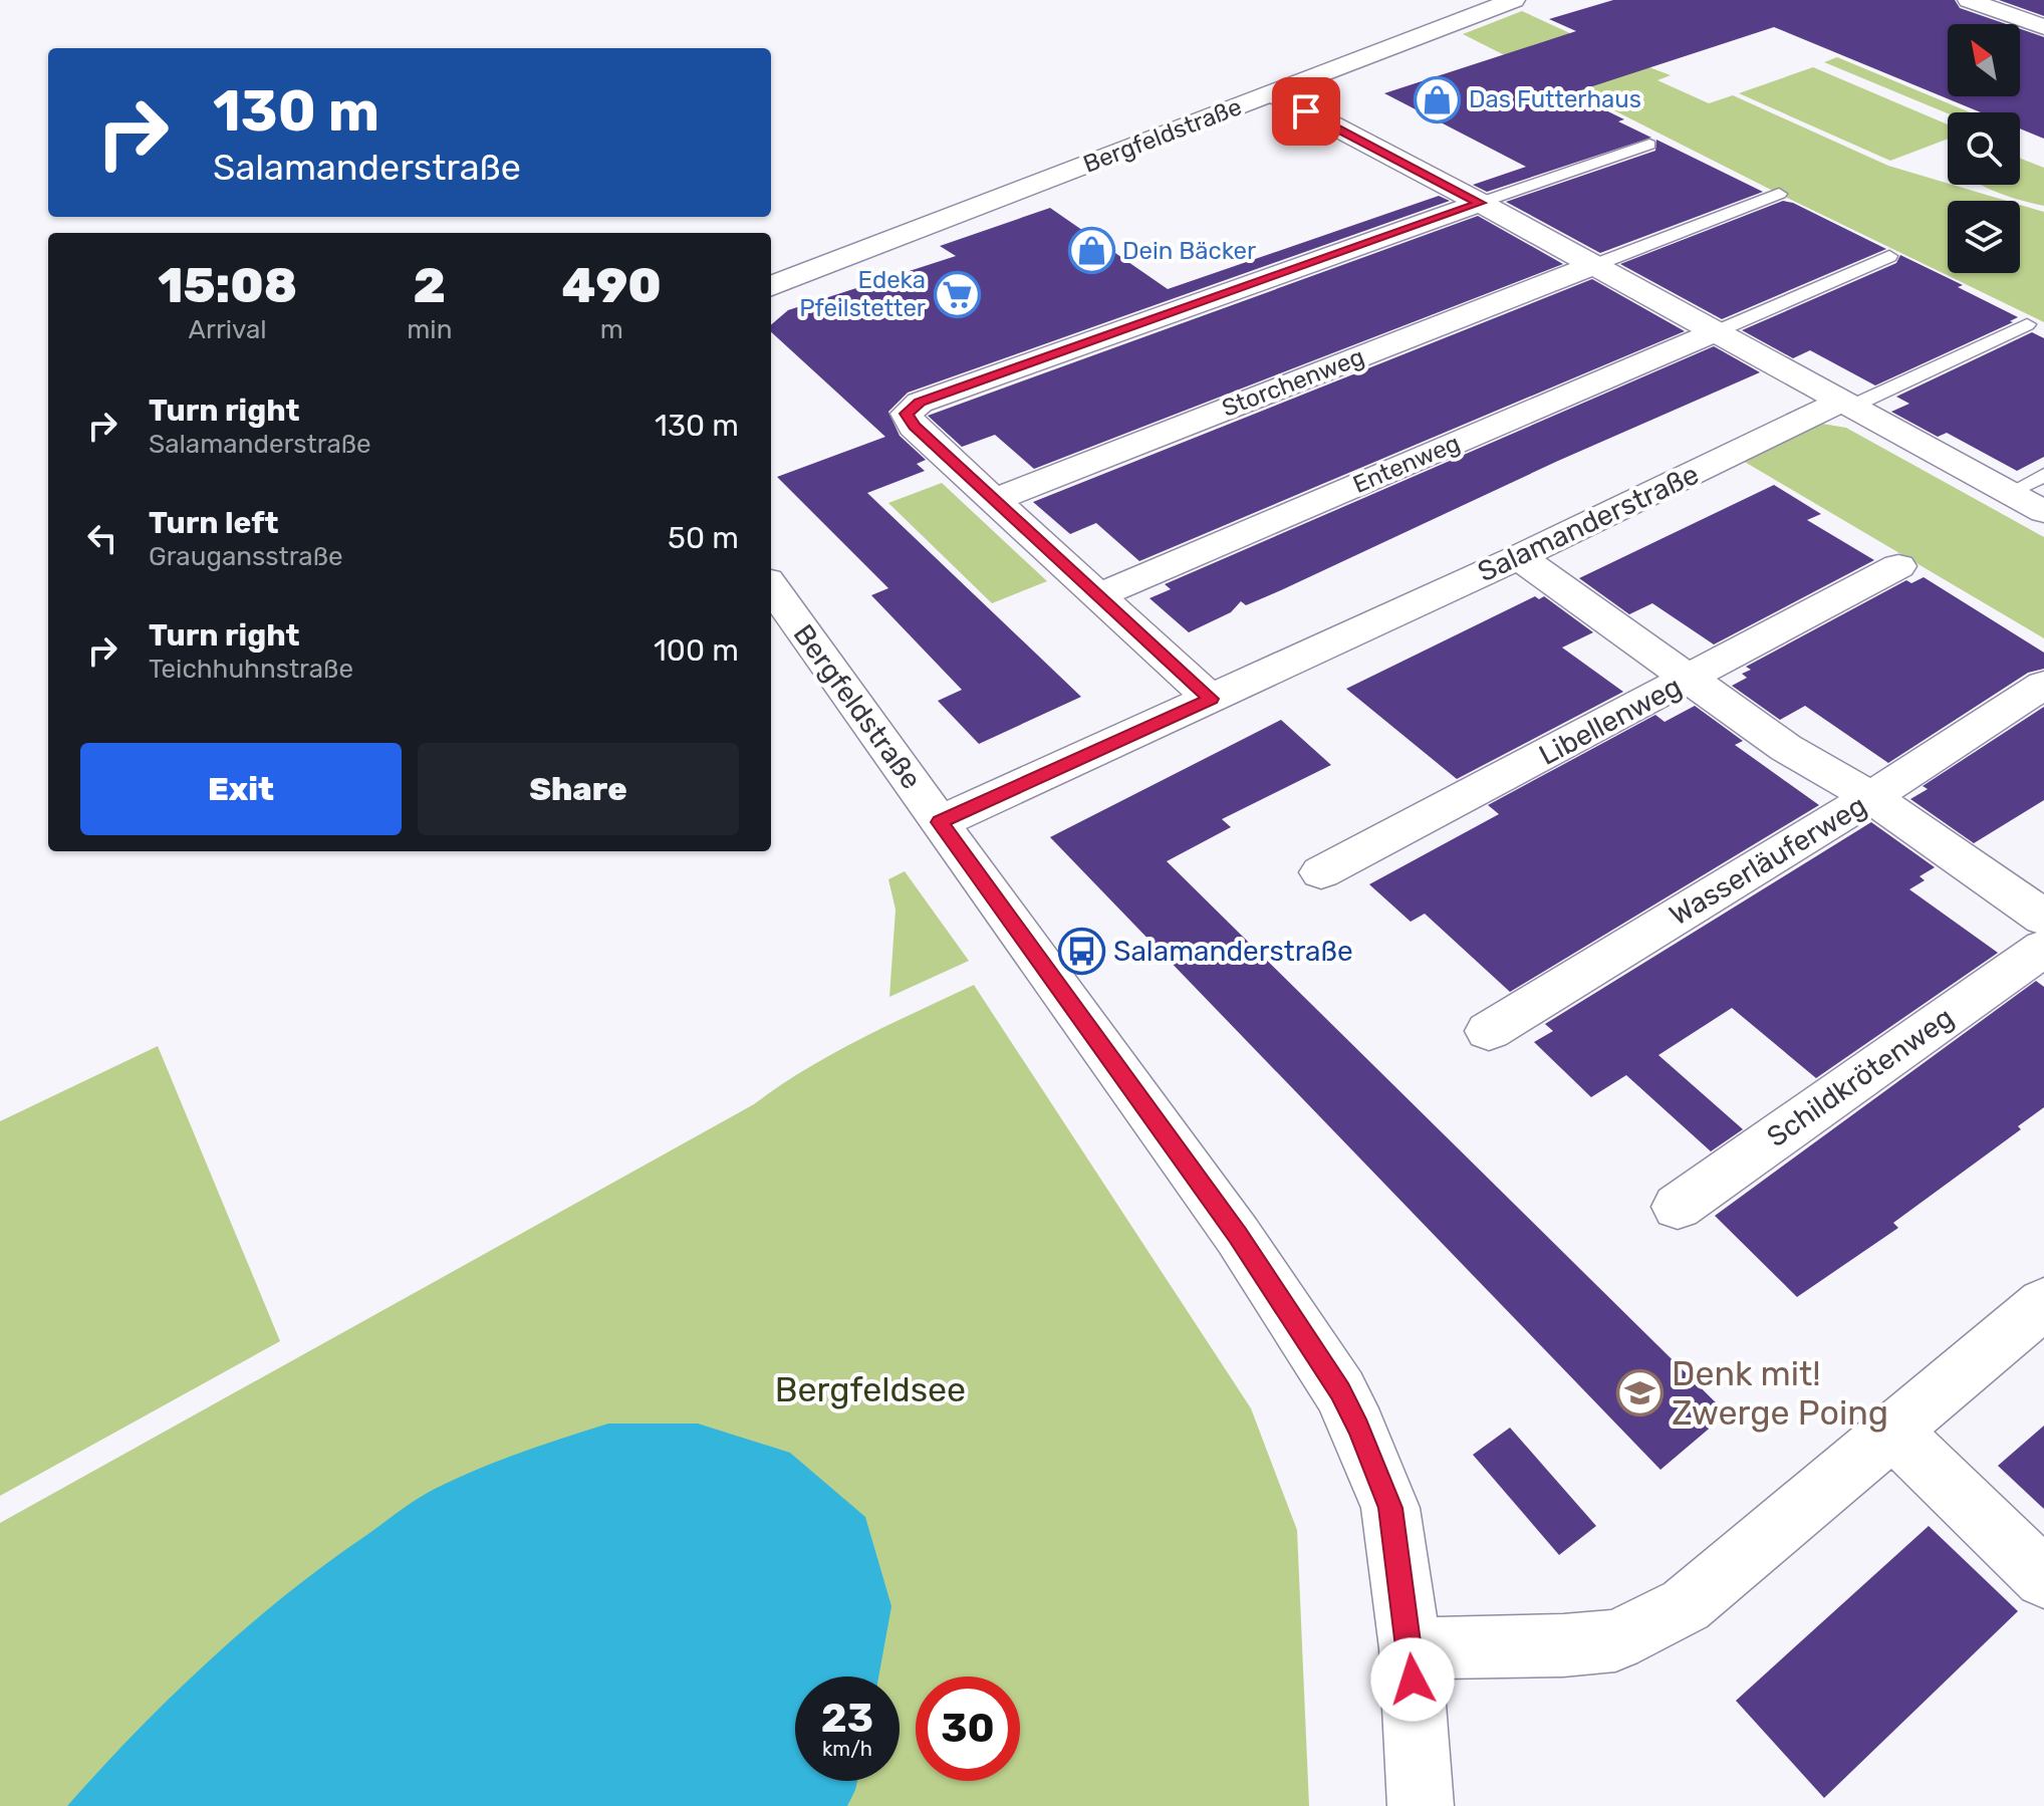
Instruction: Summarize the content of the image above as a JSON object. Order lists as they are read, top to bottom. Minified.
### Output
{"streets":{"street":["Bergfeldstraße","Storchenweg","Entenweg","Salamanderstraße","Libellenweg","Wasserläuferweg","Schildkrötenweg"]},"crossings":[["Bergfeldstraße","Salamanderstraße"]],"parks":["Bergfeldsee"],"places":{"shop":["Das Futterhaus","Dein Bäcker"],"supermarket":["Edeka Pfeilstetter"],"bus stop":["Salamanderstraße"],"school or university":["Denk mit! Zwerge Poing"]},"north":"top left","page":{"turn":["130 m","Salamanderstraße"],"eta":["15:08","Arrival","2","min","490","m"],"list":[{"name":"Turn right","note":"Salamanderstraße","value":"130 m"},{"name":"Turn left","note":"Graugansstraße","value":"50 m"},{"name":"Turn right","note":"Teichhuhnstraße","value":"100 m"}],"buttons":["Exit","Share"],"speed":"23 km/h","limit":"30"}}
